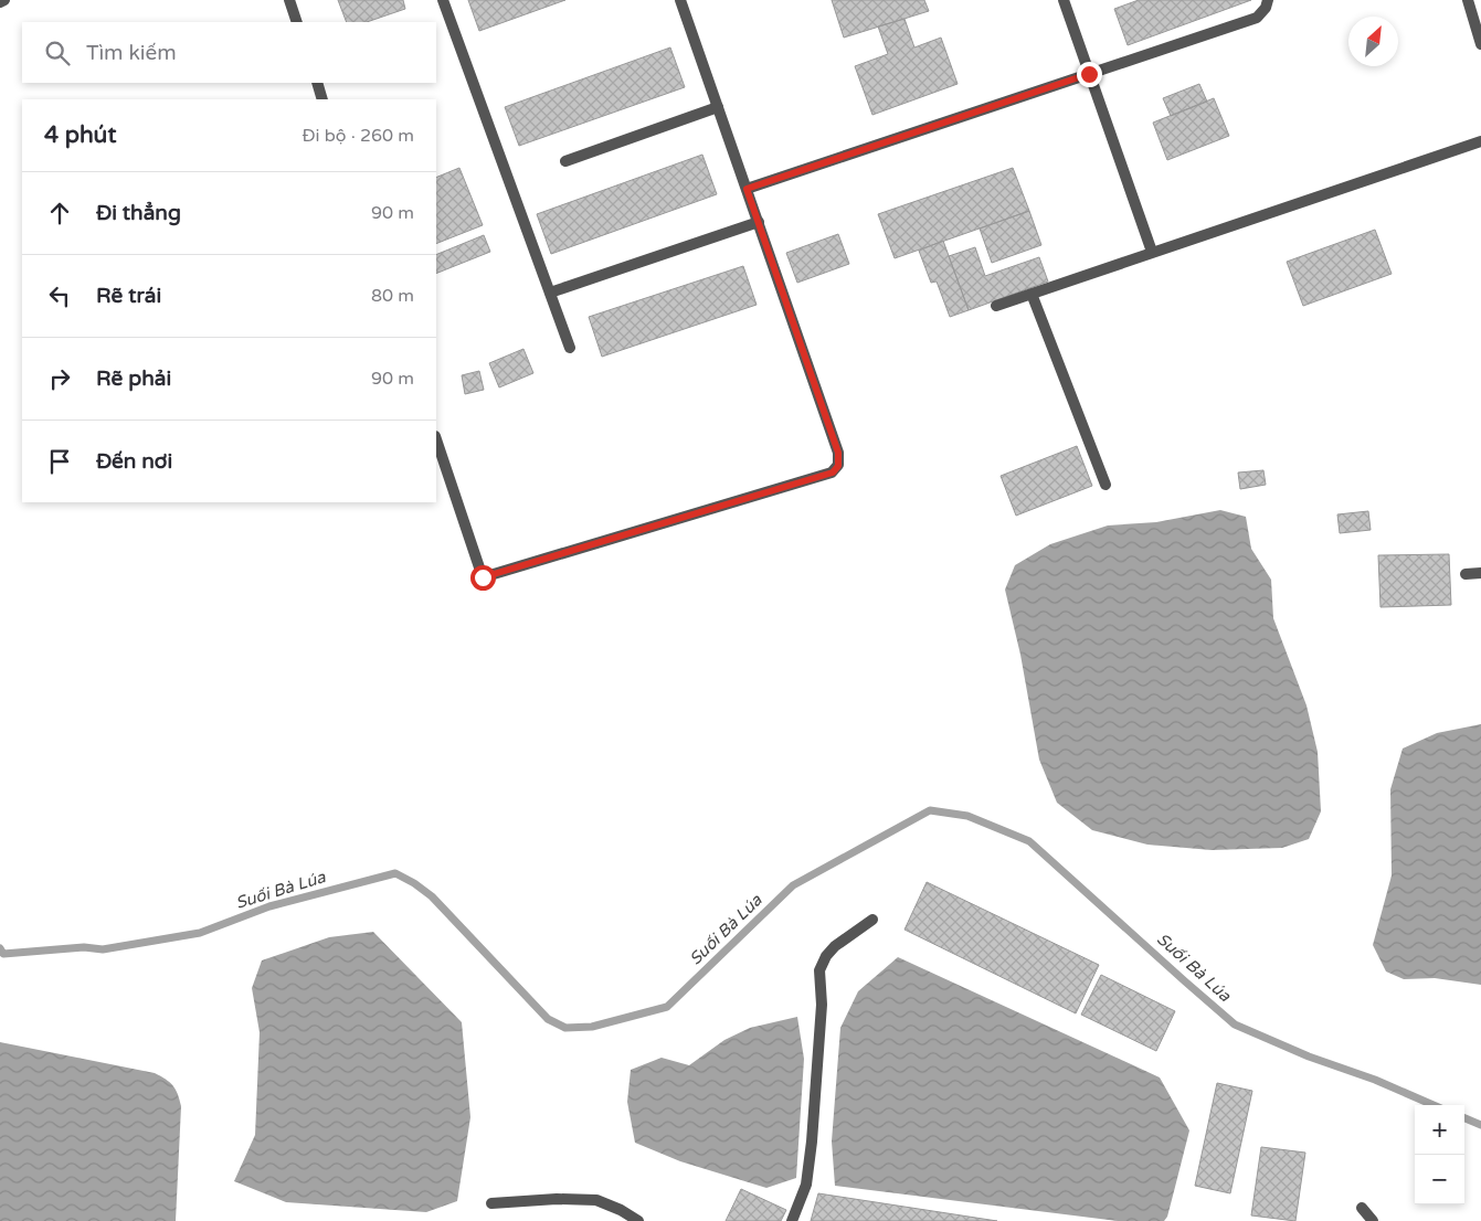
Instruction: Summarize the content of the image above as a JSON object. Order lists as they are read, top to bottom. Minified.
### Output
{"water":["Suối Bà Lúa"],"north":"top right","page":{"search":"Tìm kiếm","heading":["4 phút","Đi bộ · 260 m"],"list":[["Đi thẳng","90 m"],["Rẽ trái","80 m"],["Rẽ phải","90 m"],"Đến nơi"],"map_buttons":["+","−"]}}
